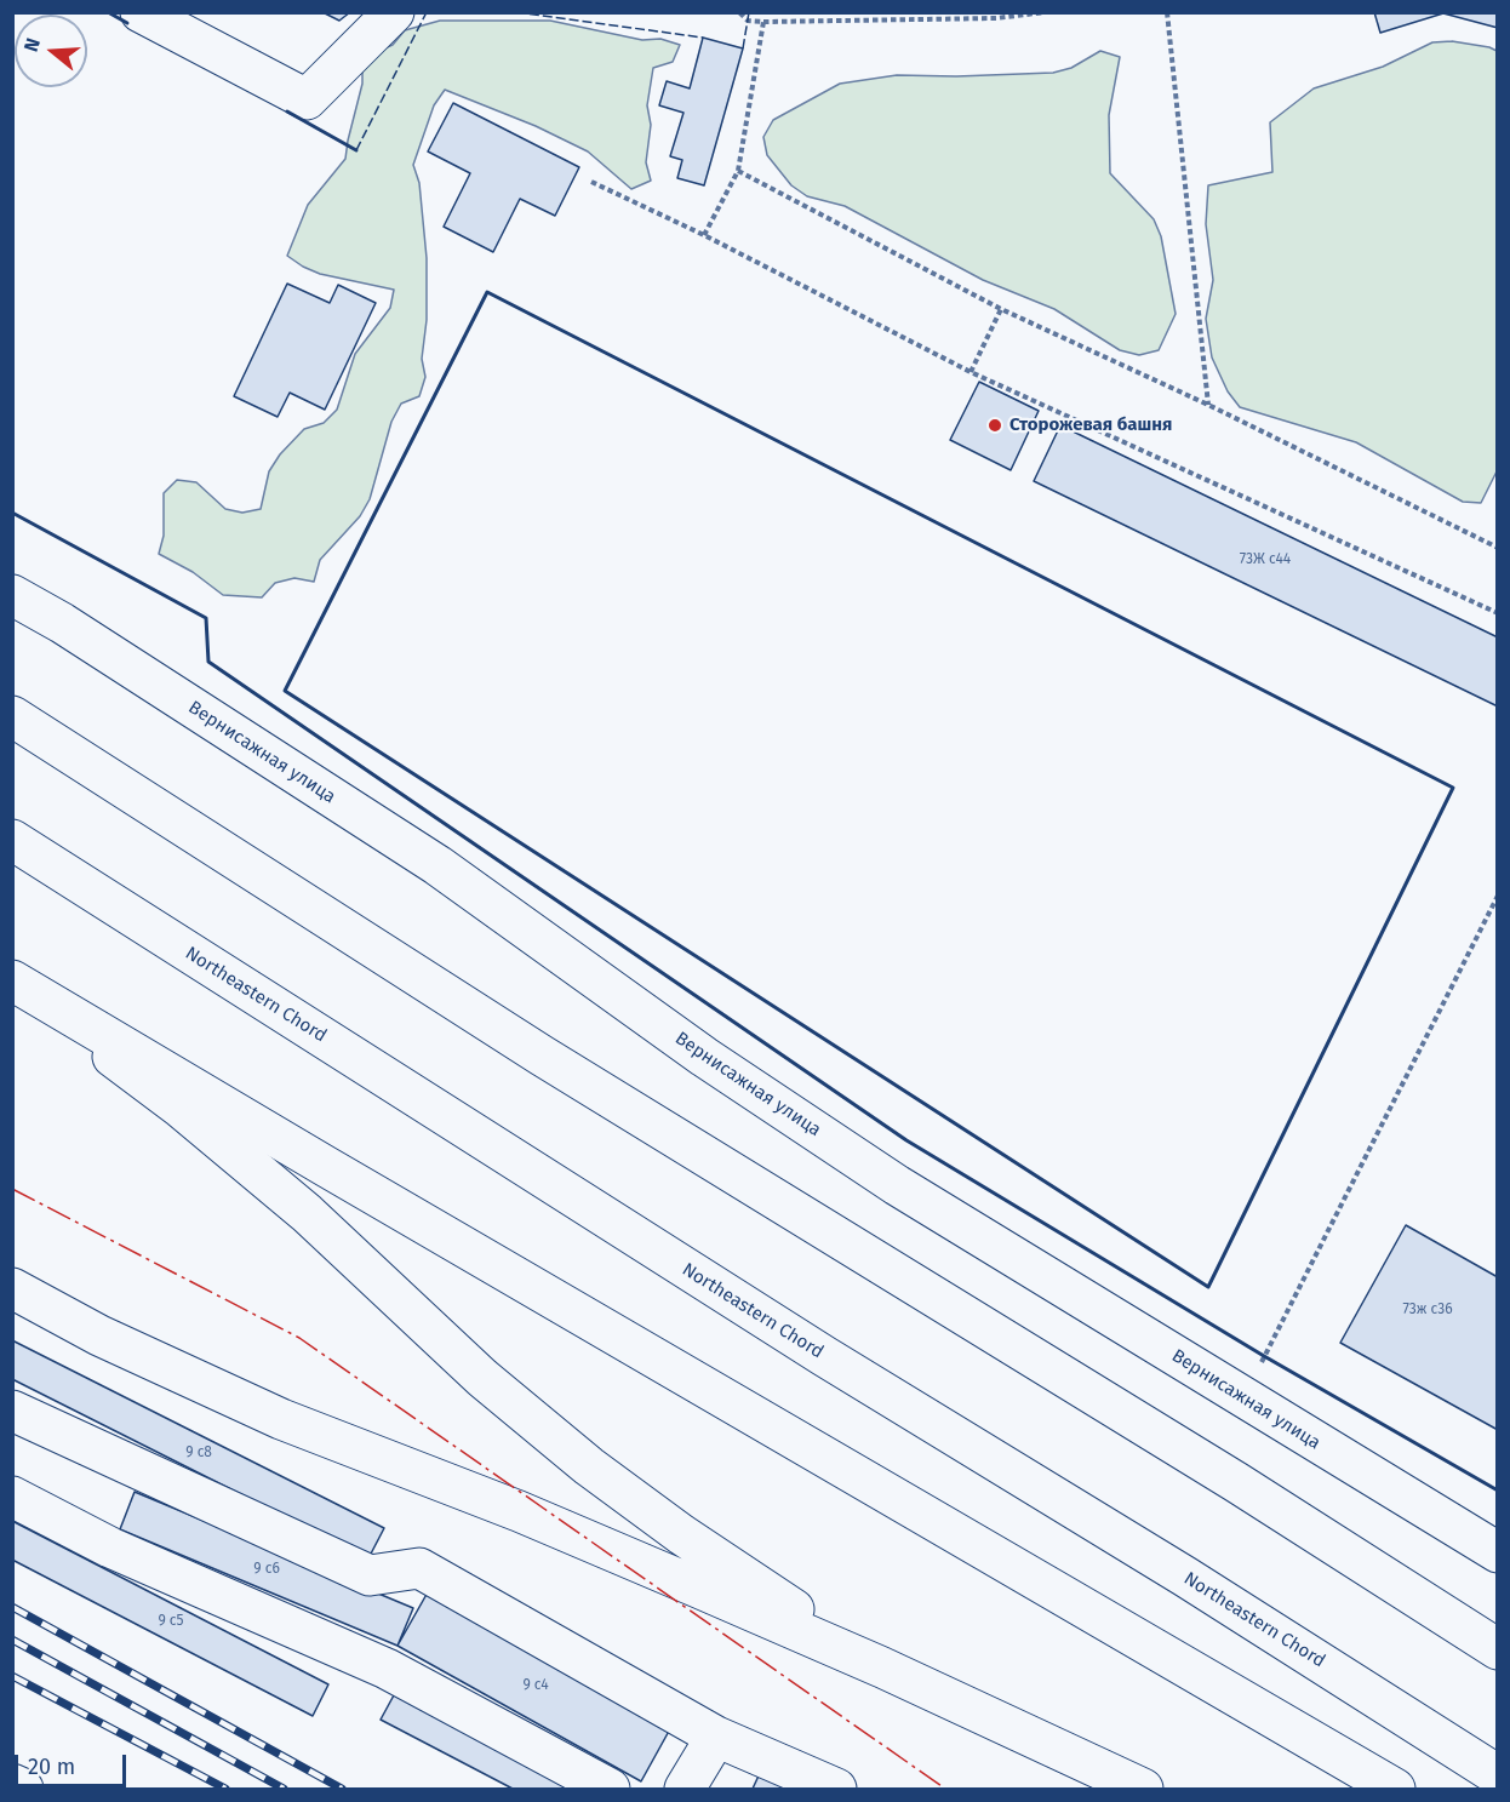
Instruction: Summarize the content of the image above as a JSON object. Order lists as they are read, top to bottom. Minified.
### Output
{"streets":{"main road":["Вернисажная улица","Northeastern Chord"]},"places":["Сторожевая башня"],"house_numbers":["73Ж с44","73ж с36","9 c8","9 c6","9 c5","9 c4"],"scale_bar":"20 m","north":"left"}
